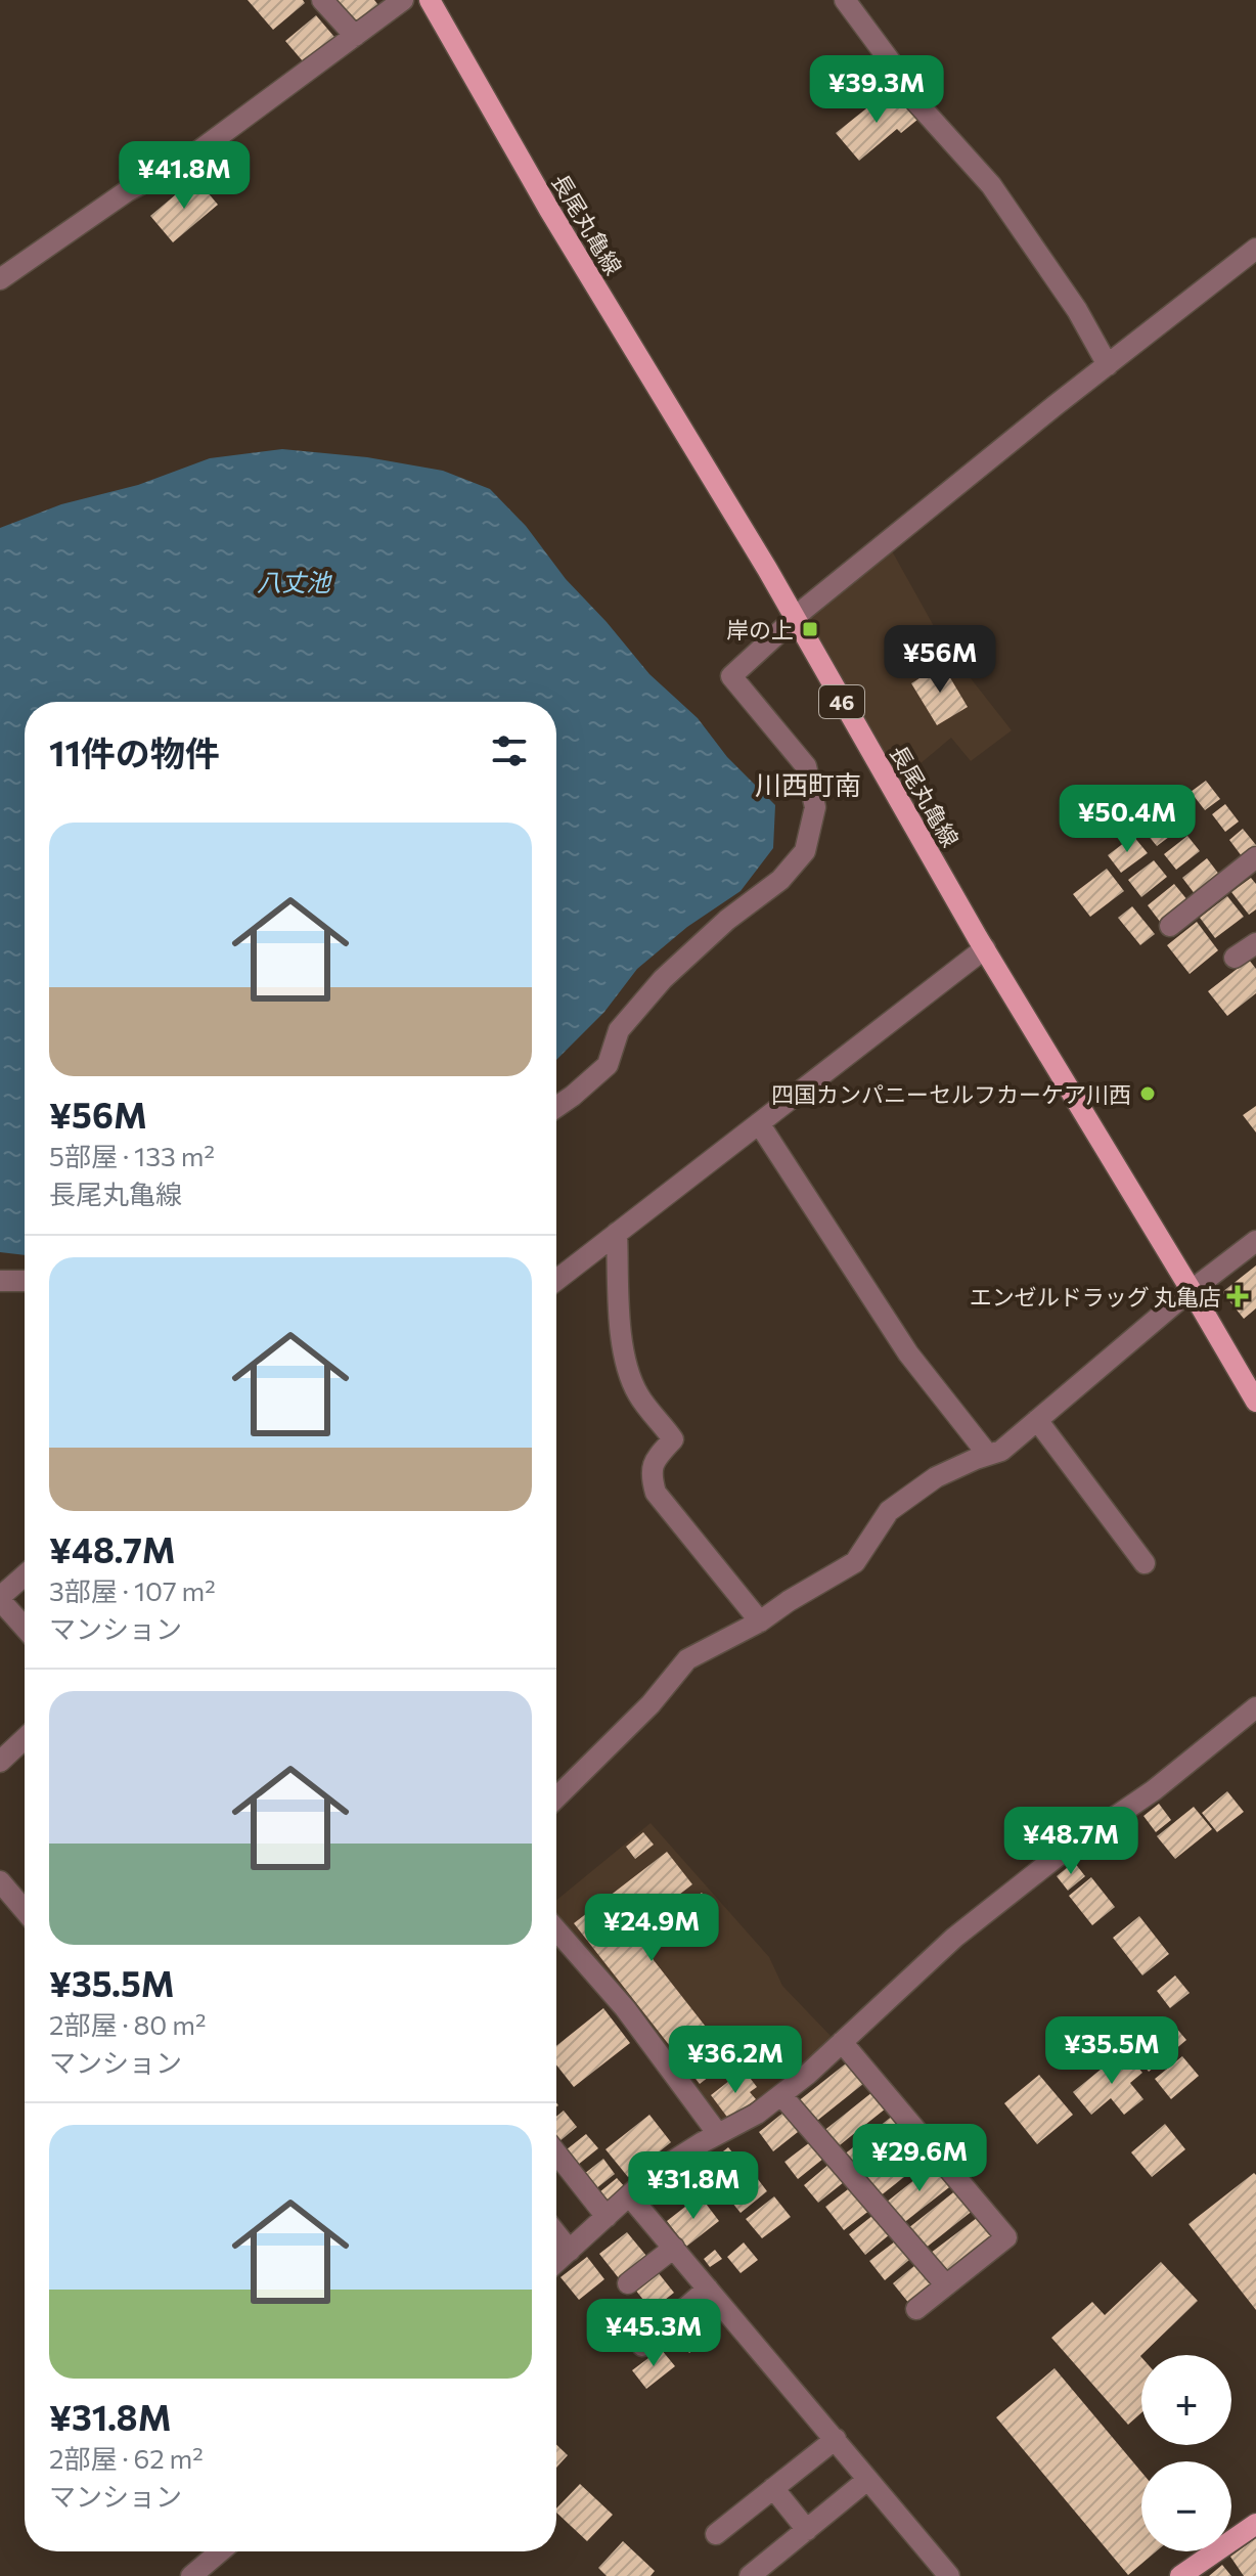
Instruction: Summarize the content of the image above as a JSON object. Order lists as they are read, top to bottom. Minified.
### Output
{"streets":{"main road":["長尾丸亀線","46"]},"districts":["川西町南"],"water":["八丈池"],"places":{"transit":["岸の上"],"other":["四国カンパニーセルフカーケア川西"],"health":["エンゼルドラッグ 丸亀店"]},"page":{"price":["¥39.3M","¥41.8M","¥56M","¥50.4M","¥48.7M","¥24.9M","¥35.5M","¥36.2M","¥29.6M","¥31.8M","¥45.3M"],"heading":"11件の物件","list":[{"name":"¥56M","note":"5部屋 · 133 m² · 長尾丸亀線"},{"name":"¥48.7M","note":"3部屋 · 107 m² · マンション"},{"name":"¥35.5M","note":"2部屋 · 80 m² · マンション"},{"name":"¥31.8M","note":"2部屋 · 62 m² · マンション"}],"map_buttons":["+","−"]}}
